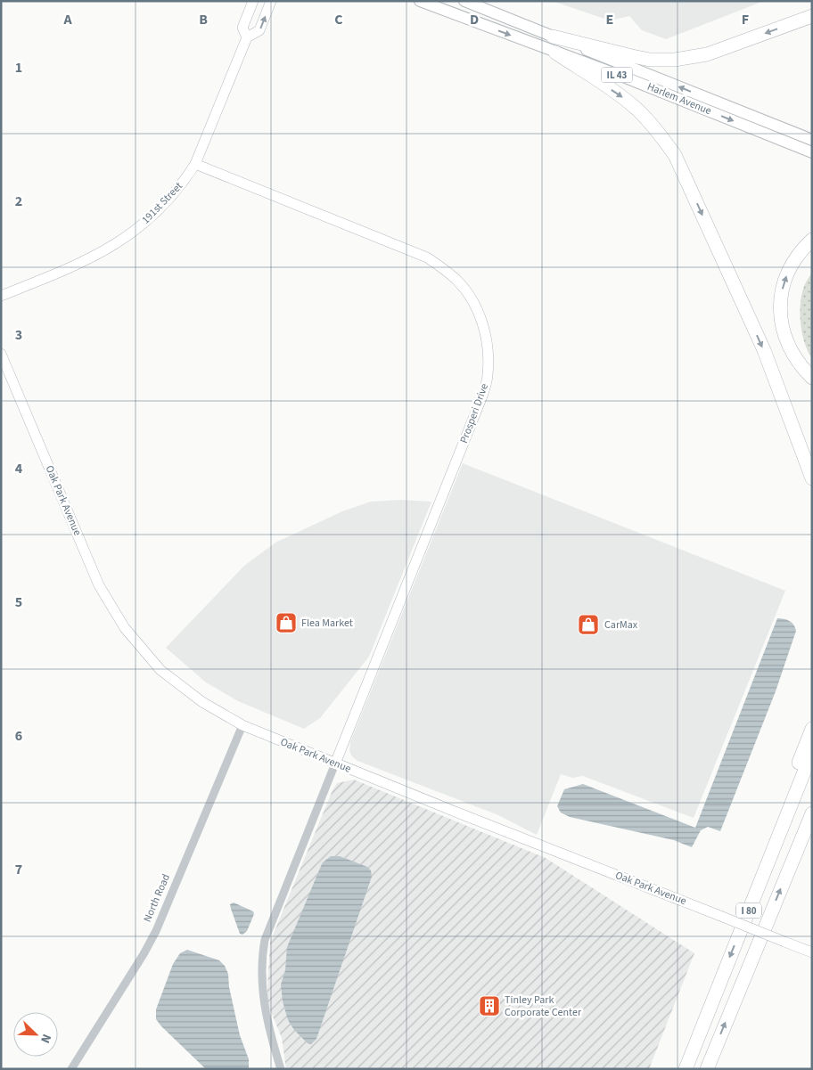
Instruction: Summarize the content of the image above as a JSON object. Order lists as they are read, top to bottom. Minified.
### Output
{"streets":{"highway":["I 80"],"main road":["IL 43","Harlem Avenue"],"street":["191st Street","Prosperi Drive","Oak Park Avenue","North Road"]},"crossings":[["191st Street","Prosperi Drive"],["Prosperi Drive","Oak Park Avenue"],["Oak Park Avenue","North Road"]],"places":{"shop":["Flea Market","CarMax"],"building":["Tinley Park Corporate Center"]},"north":"bottom right","grid":{"columns":["A","B","C","D","E","F"],"rows":["1","2","3","4","5","6","7"]}}
